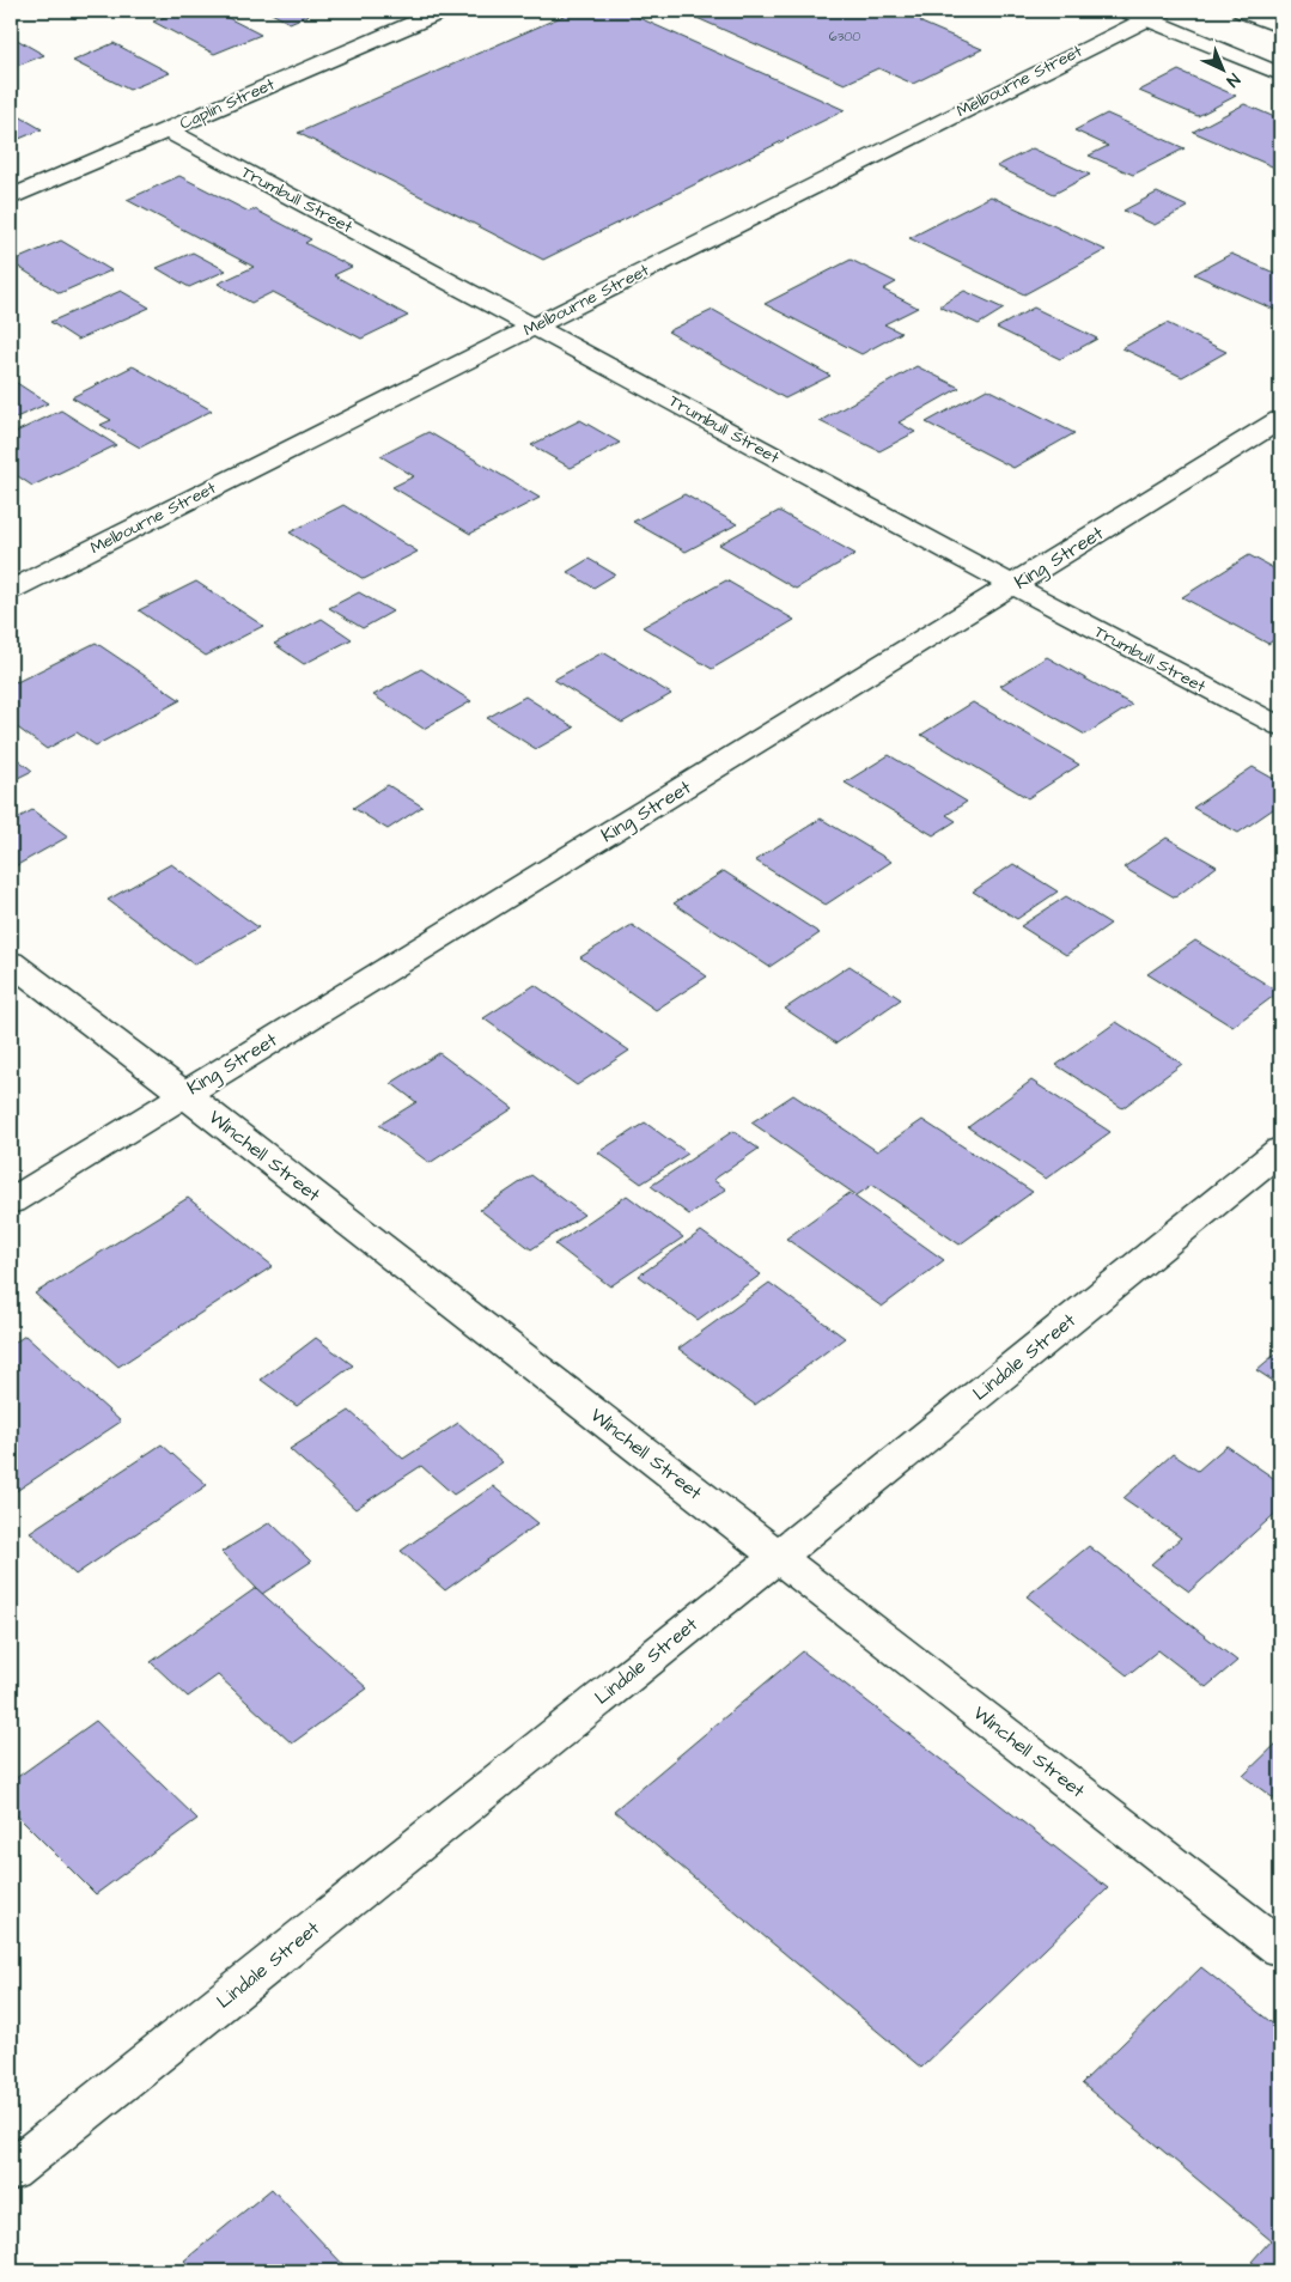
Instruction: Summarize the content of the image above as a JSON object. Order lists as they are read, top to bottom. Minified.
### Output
{"streets":{"street":["Melbourne Street","Caplin Street","Trumbull Street","King Street","Winchell Street","Lindale Street"]},"crossings":[["Melbourne Street","Trumbull Street"],["Caplin Street","Trumbull Street"],["Trumbull Street","King Street"],["King Street","Winchell Street"],["Winchell Street","Lindale Street"]],"house_numbers":["6300"],"north":"bottom right"}
